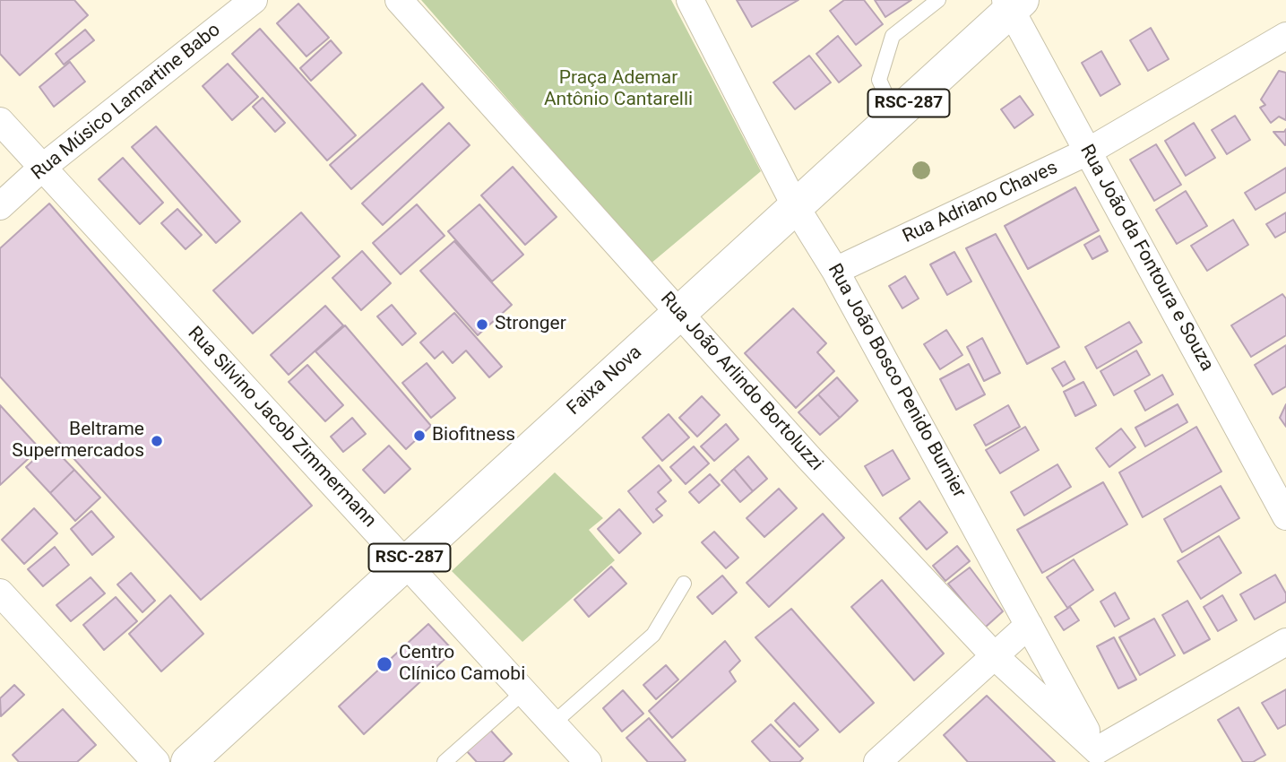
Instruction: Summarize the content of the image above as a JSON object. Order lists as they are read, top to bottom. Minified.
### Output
{"streets":{"highway":["RSC-287","Faixa Nova"],"street":["Rua Músico Lamartine Babo","Rua Adriano Chaves","Rua João da Fontoura e Souza","Rua João Bosco Penido Burnier","Rua João Arlindo Bortoluzzi","Rua Silvino Jacob Zimmermann"]},"crossings":[["Rua Músico Lamartine Babo","Rua Silvino Jacob Zimmermann"],["Rua Adriano Chaves","Rua João da Fontoura e Souza"],["Rua Adriano Chaves","Rua João Bosco Penido Burnier"],["Rua João da Fontoura e Souza","Faixa Nova"],["Faixa Nova","Rua João Bosco Penido Burnier"],["Faixa Nova","Rua João Arlindo Bortoluzzi"],["Faixa Nova","Rua Silvino Jacob Zimmermann"],["Rua João Bosco Penido Burnier","Rua João Arlindo Bortoluzzi"]],"parks":["Praça Ademar Antônio Cantarelli"],"places":["Stronger","Biofitness","Beltrame Supermercados","Centro Clínico Camobi"]}
